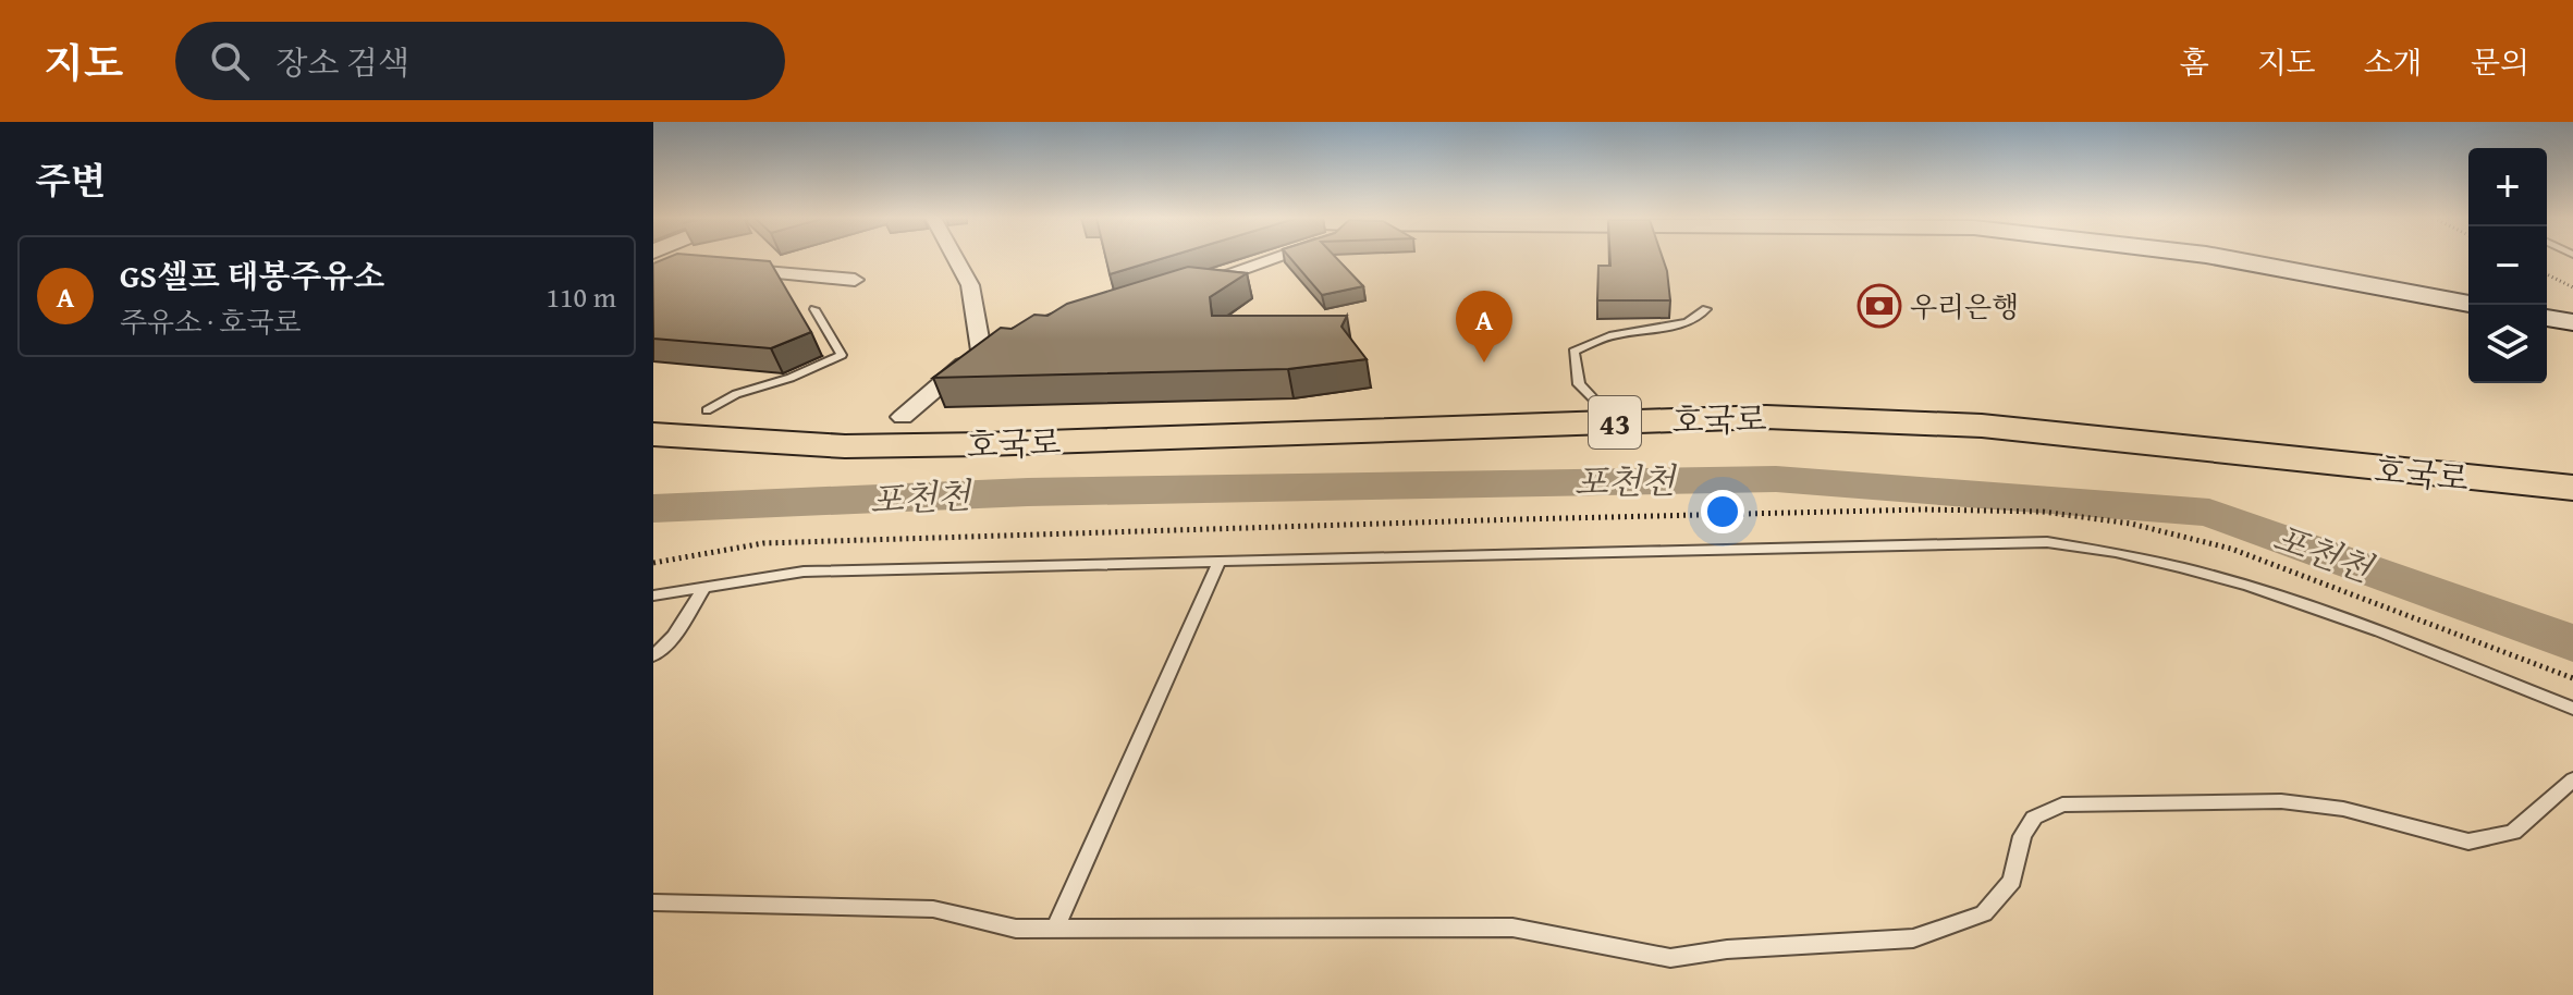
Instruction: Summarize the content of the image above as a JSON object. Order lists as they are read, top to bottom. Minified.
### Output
{"streets":{"main road":["호국로","43"]},"water":["포천천"],"places":{"bank":["우리은행"]},"page":{"header":"지도","search":"장소 검색","nav":["홈","지도","소개","문의"],"heading":"주변","map_buttons":["+","−"],"list":[{"mark":"A","name":"GS셀프 태봉주유소","note":"주유소 · 호국로","value":"110 m"}],"pins":"A"}}
